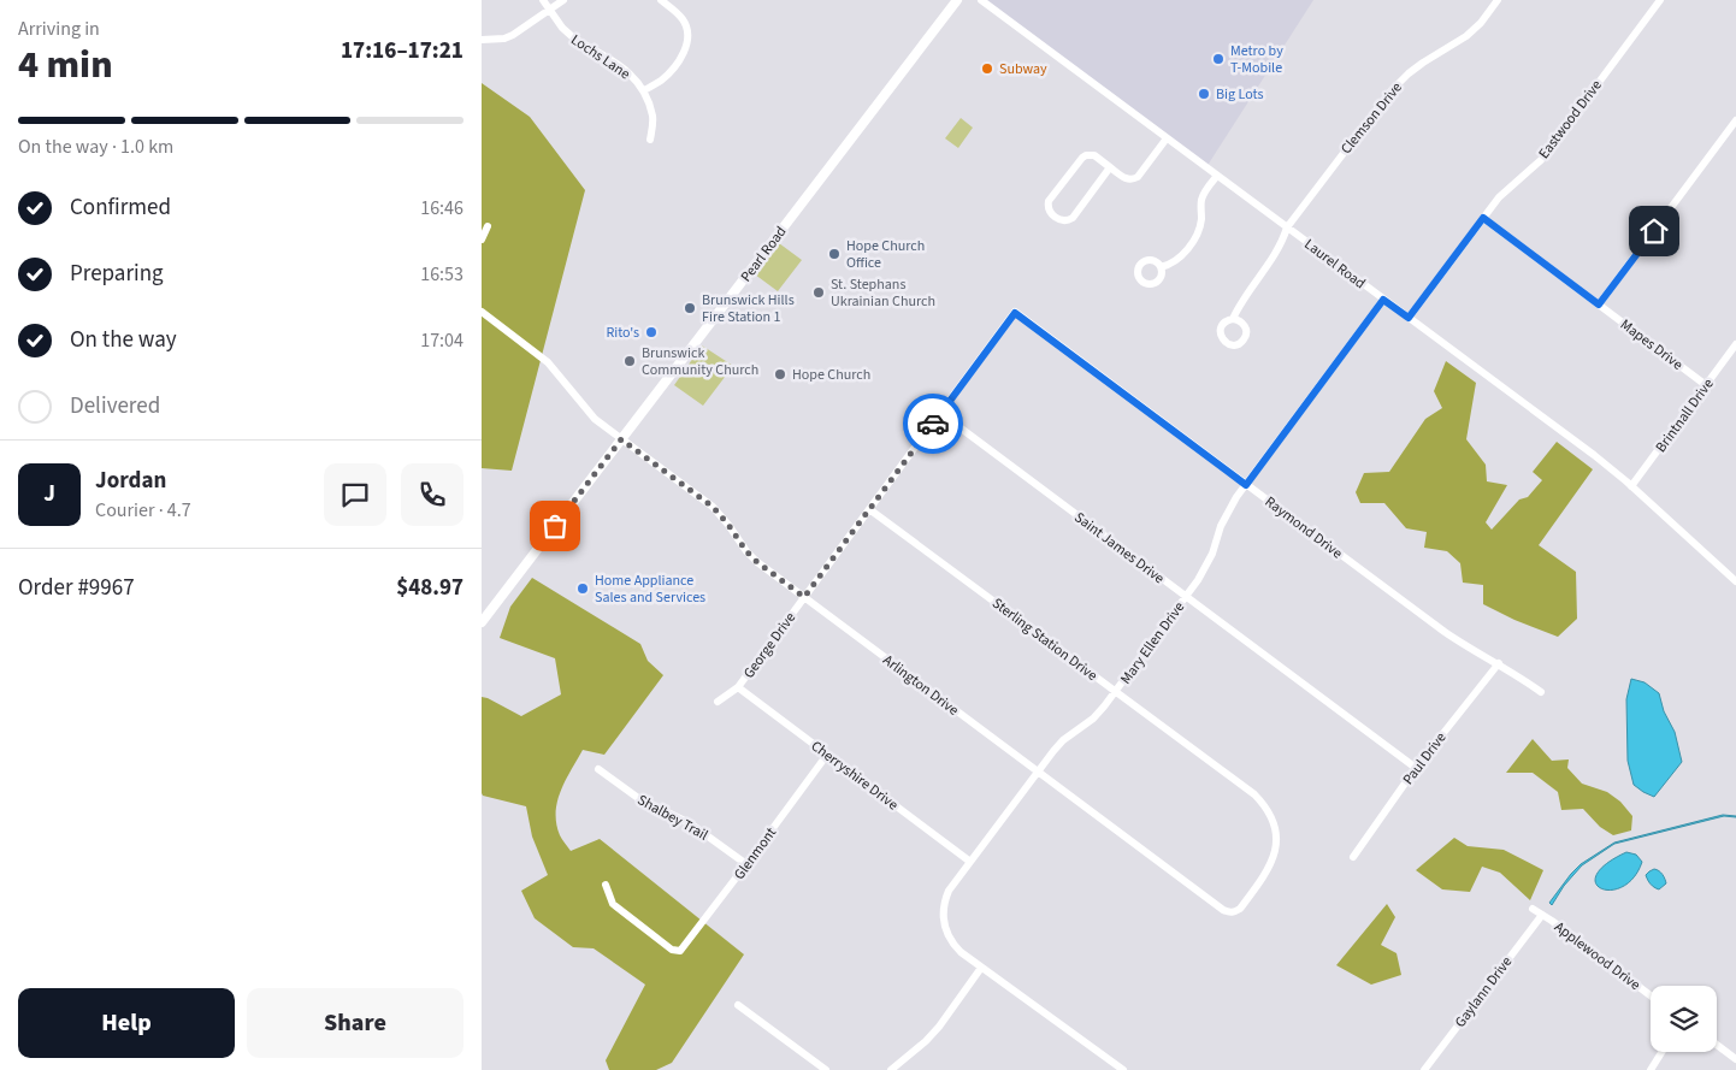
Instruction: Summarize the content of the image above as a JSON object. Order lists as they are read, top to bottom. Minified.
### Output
{"streets":{"main road":["Pearl Road"],"street":["Lochs Lane","Clemson Drive","Eastwood Drive","Laurel Road","Mapes Drive","Brintnall Drive","Raymond Drive","Saint James Drive","Sterling Station Drive","Mary Ellen Drive","George Drive","Arlington Drive","Paul Drive","Cherryshire Drive","Shalbey Trail","Glenmont","Applewood Drive","Gaylann Drive"]},"crossings":[["Clemson Drive","Laurel Road"],["Eastwood Drive","Laurel Road"],["Eastwood Drive","Mapes Drive"],["Pearl Road","Arlington Drive"],["Laurel Road","Brintnall Drive"],["Laurel Road","Mary Ellen Drive"],["Mapes Drive","Brintnall Drive"],["Raymond Drive","Mary Ellen Drive"],["Raymond Drive","George Drive"],["Raymond Drive","Paul Drive"],["Saint James Drive","Mary Ellen Drive"],["Saint James Drive","George Drive"],["Saint James Drive","Paul Drive"],["Sterling Station Drive","Mary Ellen Drive"],["Sterling Station Drive","George Drive"],["Sterling Station Drive","Arlington Drive"],["Mary Ellen Drive","Arlington Drive"],["Mary Ellen Drive","Cherryshire Drive"],["George Drive","Arlington Drive"],["George Drive","Cherryshire Drive"],["Cherryshire Drive","Glenmont"],["Shalbey Trail","Glenmont"],["Applewood Drive","Gaylann Drive"]],"places":["Metro by T-Mobile","Subway","Big Lots","Hope Church Office","St. Stephans Ukrainian Church","Brunswick Hills Fire Station 1","Rito's","Brunswick Community Church","Hope Church","Home Appliance Sales and Services"],"page":{"heading":["4 min","Arriving in","17:16–17:21"],"panel":["Jordan","Courier · 4.7","Order #9967","$48.97"],"bar":"On the way · 1.0 km","list":[["Confirmed","16:46"],["Preparing","16:53"],["On the way","17:04"],"Delivered"],"round":"J","buttons":["Help","Share"]}}
